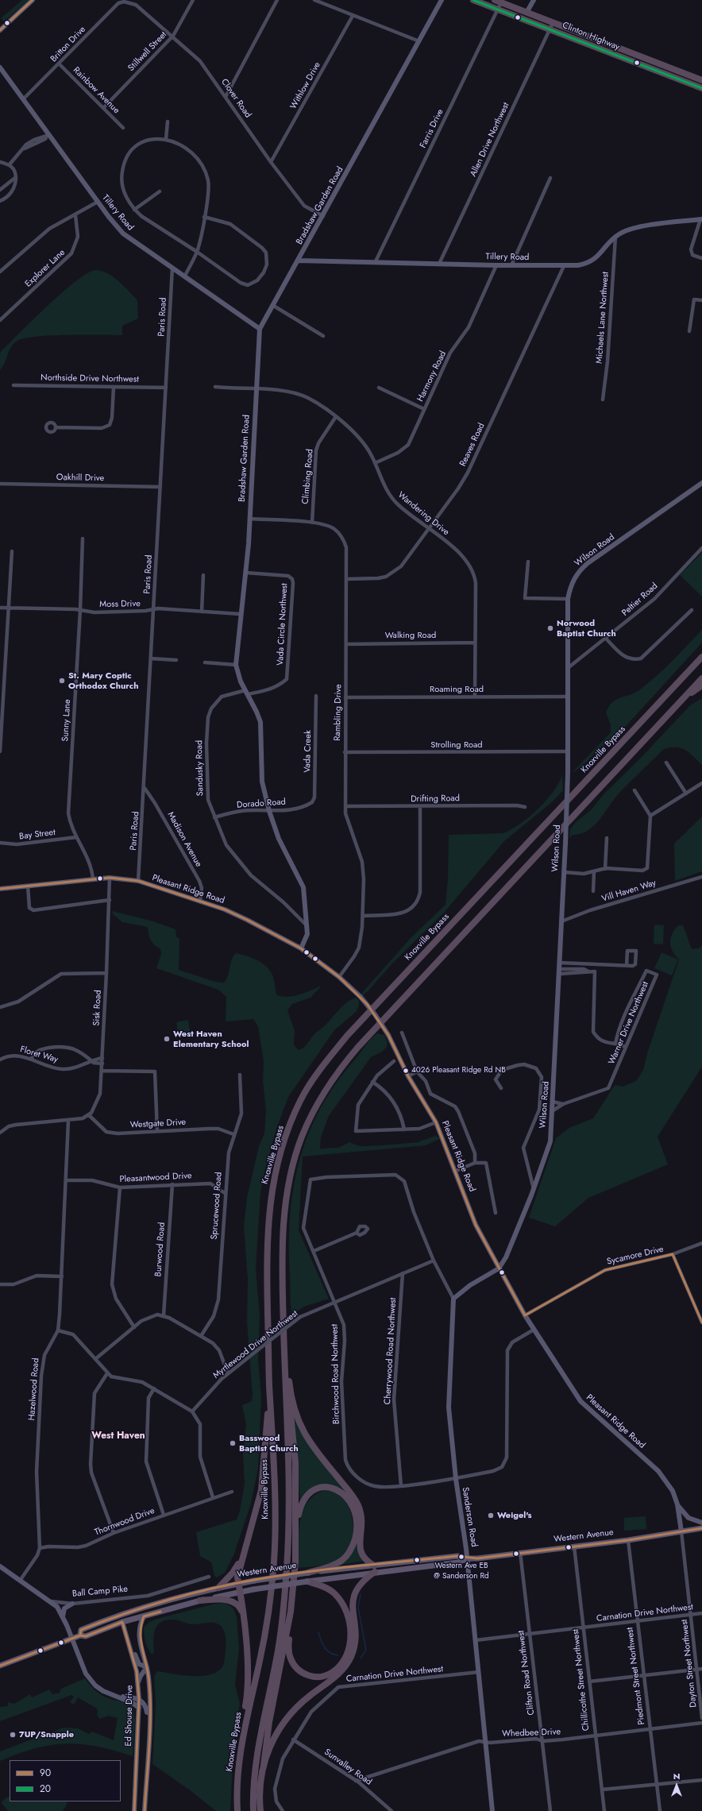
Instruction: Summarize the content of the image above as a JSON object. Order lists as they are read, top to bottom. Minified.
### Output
{"streets":{"highway":["Clinton Highway","Knoxville Bypass"],"main road":["Western Avenue"],"street":["Britton Drive","Stillwell Street","Withlow Drive","Rainbow Avenue","Clover Road","Farris Drive","Allen Drive Northwest","Bradshaw Garden Road","Tillery Road","Explorer Lane","Paris Road","Michaels Lane Northwest","Harmony Road","Northside Drive Northwest","Reaves Road","Climbing Road","Oakhill Drive","Wandering Drive","Wilson Road","Peltier Road","Moss Drive","Vada Circle Northwest","Walking Road","Roaming Road","Rambling Drive","Sunny Lane","Strolling Road","Vada Creek","Sandusky Road","Drifting Road","Dorado Road","Bay Street","Madison Avenue","Pleasant Ridge Road","Vill Haven Way","Sisk Road","Warner Drive Northwest","Floret Way","Westgate Drive","Pleasantwood Drive","Sprucewood Road","Burwood Road","Sycamore Drive","Myrtlewood Drive Northwest","Cherrywood Road Northwest","Birchwood Road Northwest","Hazelwood Road","Sanderson Road","Thornwood Drive","Ball Camp Pike","Carnation Drive Northwest","Dayton Street Northwest","Clifton Road Northwest","Piedmont Street Northwest","Chillicothe Street Northwest","Ed Shouse Drive","Whedbee Drive","Sunvalley Road"]},"crossings":[["Clinton Highway","Farris Drive"],["Clinton Highway","Allen Drive Northwest"],["Britton Drive","Rainbow Avenue"],["Britton Drive","Clover Road"],["Britton Drive","Tillery Road"],["Stillwell Street","Rainbow Avenue"],["Stillwell Street","Clover Road"],["Withlow Drive","Clover Road"],["Clover Road","Bradshaw Garden Road"],["Farris Drive","Tillery Road"],["Allen Drive Northwest","Tillery Road"],["Bradshaw Garden Road","Tillery Road"],["Bradshaw Garden Road","Wandering Drive"],["Bradshaw Garden Road","Moss Drive"],["Bradshaw Garden Road","Vada Circle Northwest"],["Bradshaw Garden Road","Rambling Drive"],["Bradshaw Garden Road","Sandusky Road"],["Bradshaw Garden Road","Dorado Road"],["Bradshaw Garden Road","Pleasant Ridge Road"],["Tillery Road","Paris Road"],["Tillery Road","Michaels Lane Northwest"],["Tillery Road","Harmony Road"],["Tillery Road","Reaves Road"],["Paris Road","Northside Drive Northwest"],["Paris Road","Oakhill Drive"],["Paris Road","Moss Drive"],["Paris Road","Madison Avenue"],["Paris Road","Pleasant Ridge Road"],["Harmony Road","Wandering Drive"],["Reaves Road","Wandering Drive"],["Reaves Road","Rambling Drive"],["Climbing Road","Wandering Drive"],["Climbing Road","Rambling Drive"],["Wandering Drive","Walking Road"],["Wandering Drive","Roaming Road"],["Wilson Road","Peltier Road"],["Wilson Road","Roaming Road"],["Wilson Road","Strolling Road"],["Wilson Road","Pleasant Ridge Road"],["Wilson Road","Vill Haven Way"],["Wilson Road","Warner Drive Northwest"],["Moss Drive","Sunny Lane"],["Vada Circle Northwest","Sandusky Road"],["Walking Road","Rambling Drive"],["Roaming Road","Rambling Drive"],["Rambling Drive","Strolling Road"],["Rambling Drive","Drifting Road"],["Rambling Drive","Pleasant Ridge Road"],["Sunny Lane","Bay Street"],["Sunny Lane","Pleasant Ridge Road"],["Vada Creek","Dorado Road"],["Sandusky Road","Dorado Road"],["Madison Avenue","Pleasant Ridge Road"],["Pleasant Ridge Road","Sisk Road"],["Pleasant Ridge Road","Sycamore Drive"],["Pleasant Ridge Road","Birchwood Road Northwest"],["Pleasant Ridge Road","Western Avenue"],["Pleasant Ridge Road","Dayton Street Northwest"],["Sisk Road","Floret Way"],["Sisk Road","Westgate Drive"],["Westgate Drive","Sprucewood Road"],["Pleasantwood Drive","Sprucewood Road"],["Pleasantwood Drive","Burwood Road"],["Pleasantwood Drive","Hazelwood Road"],["Myrtlewood Drive Northwest","Cherrywood Road Northwest"],["Myrtlewood Drive Northwest","Birchwood Road Northwest"],["Cherrywood Road Northwest","Birchwood Road Northwest"],["Birchwood Road Northwest","Sanderson Road"],["Hazelwood Road","Thornwood Drive"],["Hazelwood Road","Ball Camp Pike"],["Sanderson Road","Western Avenue"],["Sanderson Road","Carnation Drive Northwest"],["Sanderson Road","Whedbee Drive"],["Western Avenue","Dayton Street Northwest"],["Western Avenue","Clifton Road Northwest"],["Western Avenue","Piedmont Street Northwest"],["Western Avenue","Chillicothe Street Northwest"],["Western Avenue","Ed Shouse Drive"],["Carnation Drive Northwest","Dayton Street Northwest"],["Carnation Drive Northwest","Clifton Road Northwest"],["Carnation Drive Northwest","Piedmont Street Northwest"],["Carnation Drive Northwest","Chillicothe Street Northwest"],["Carnation Drive Northwest","Sunvalley Road"],["Clifton Road Northwest","Whedbee Drive"],["Piedmont Street Northwest","Whedbee Drive"],["Chillicothe Street Northwest","Whedbee Drive"],["Whedbee Drive","Sunvalley Road"]],"districts":["West Haven"],"places":["Norwood Baptist Church","St. Mary Coptic Orthodox Church","West Haven Elementary School","4026 Pleasant Ridge Rd NB","Basswood Baptist Church","Weigel's","Western Ave EB @ Sanderson Rd","7UP/Snapple"],"lines":["transit line 90","transit line 20"],"legend":["90","20"],"north":"top"}
